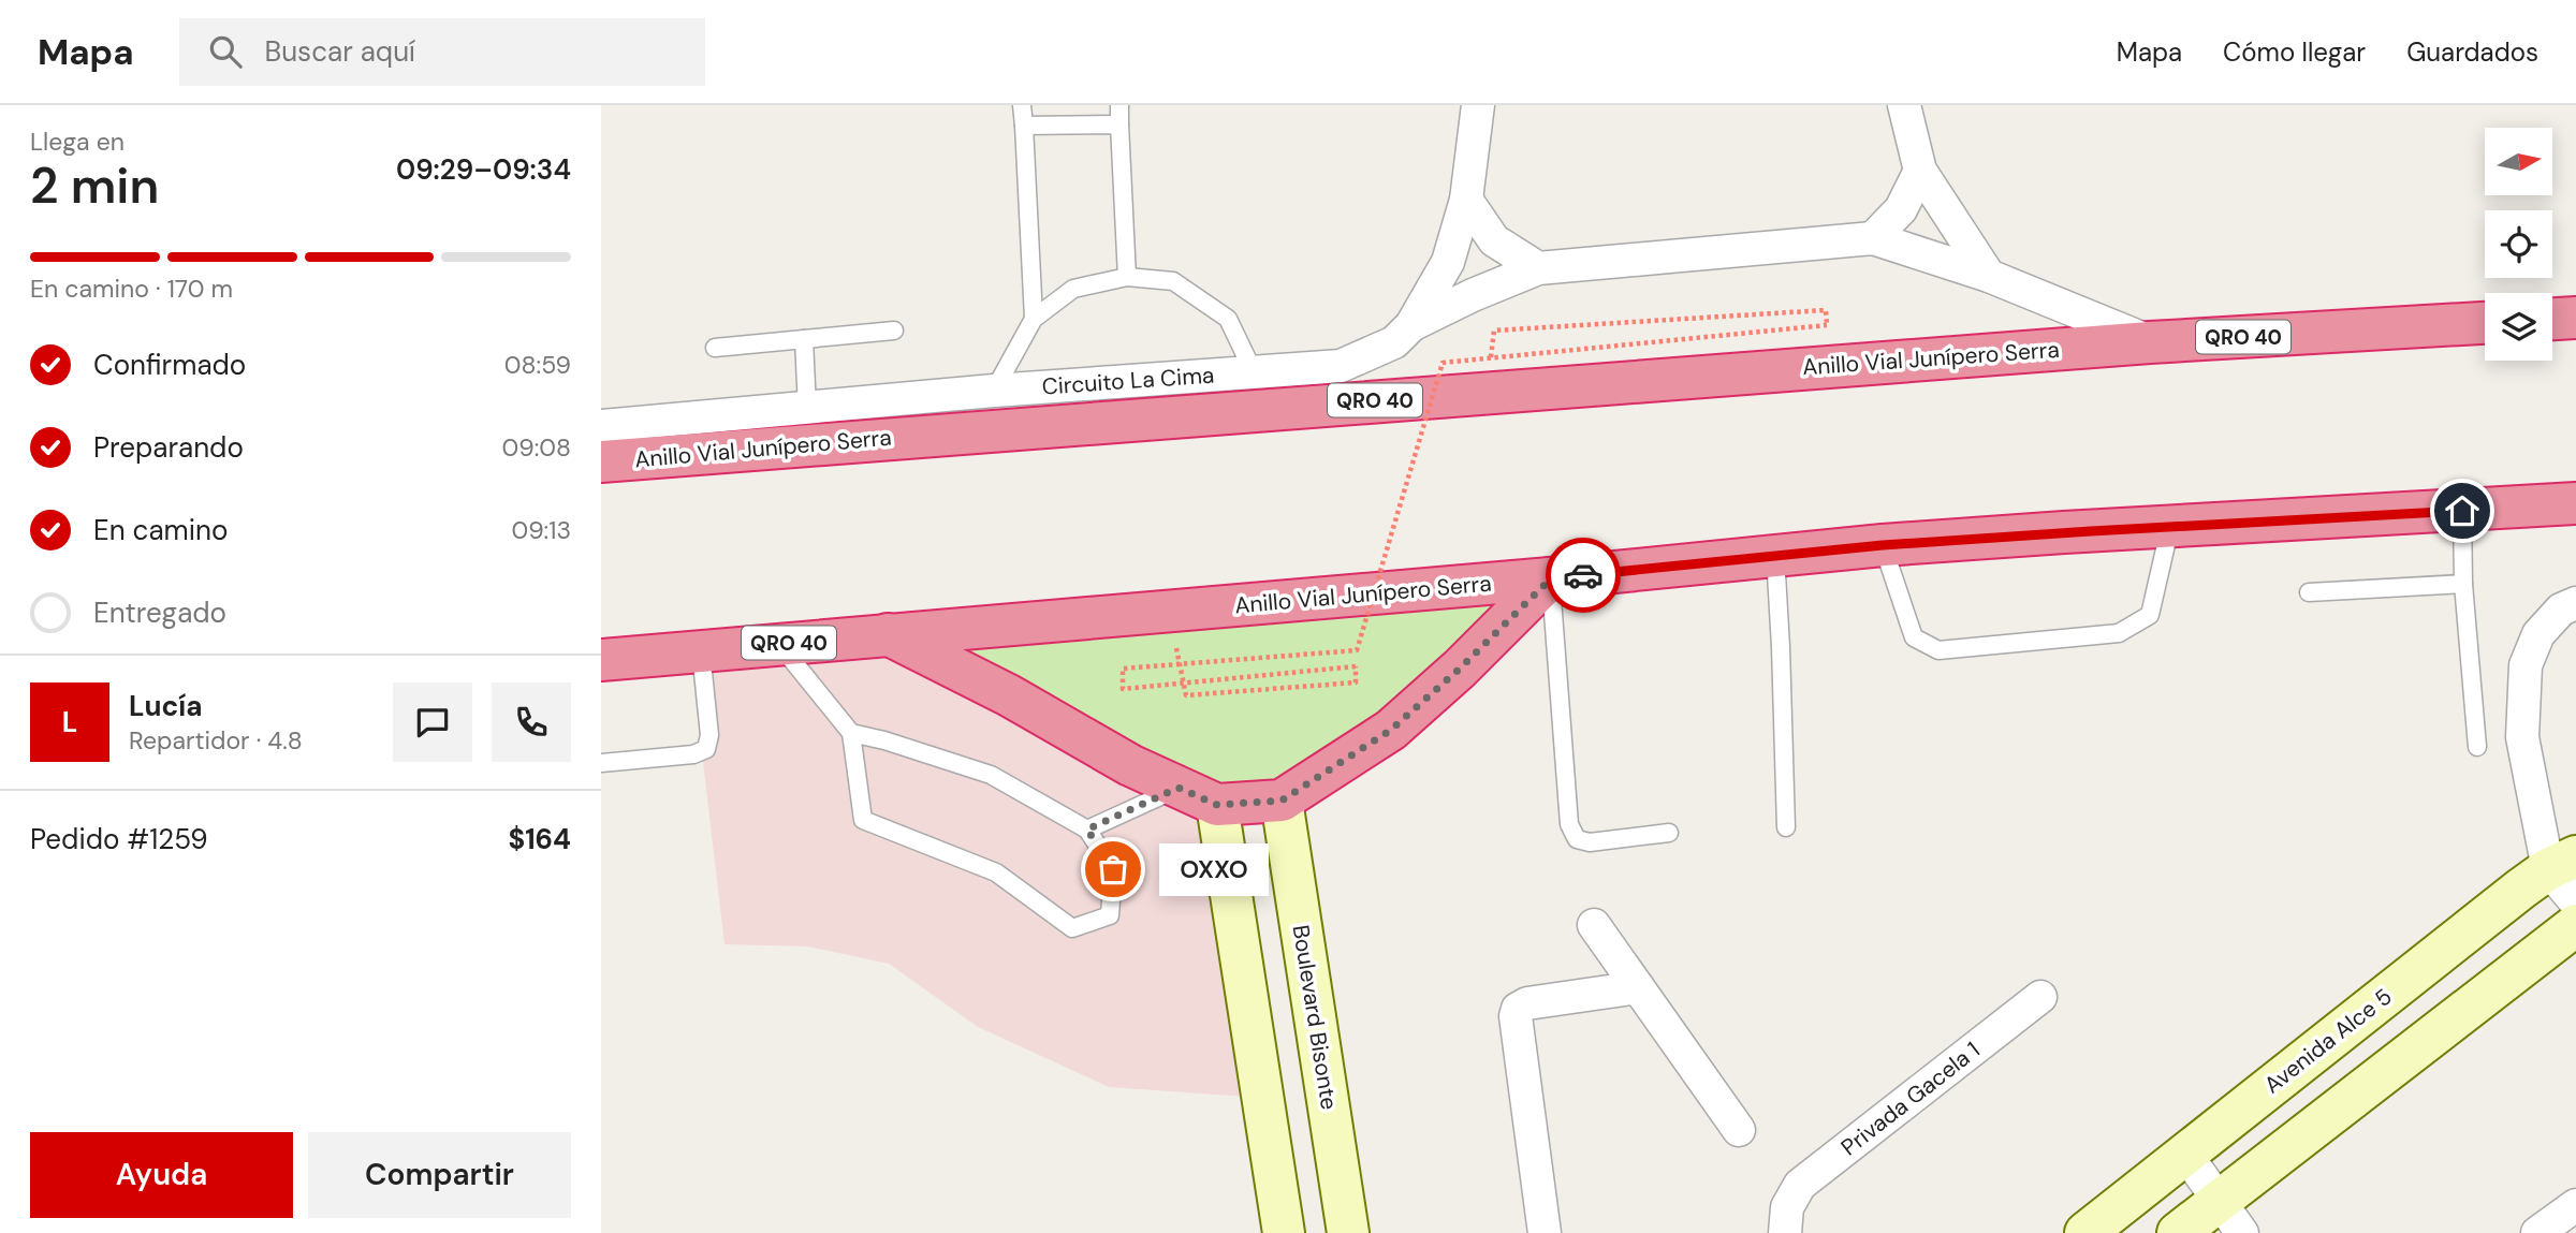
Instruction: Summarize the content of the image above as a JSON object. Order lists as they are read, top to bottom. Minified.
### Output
{"streets":{"highway":["QRO 40","Anillo Vial Junípero Serra"],"street":["Circuito La Cima","Boulevard Bisonte","Avenida Alce 5","Privada Gacela 1"]},"places":["OXXO"],"north":"right","page":{"header":"Mapa","search":"Buscar aquí","nav":["Mapa","Cómo llegar","Guardados"],"heading":["2 min","Llega en","09:29–09:34"],"panel":["Lucía","Repartidor · 4.8","Pedido #1259","$164"],"bar":"En camino · 170 m","list":[["Confirmado","08:59"],["Preparando","09:08"],["En camino","09:13"],"Entregado"],"round":"L","bubble":"OXXO","buttons":["Ayuda","Compartir"]}}
